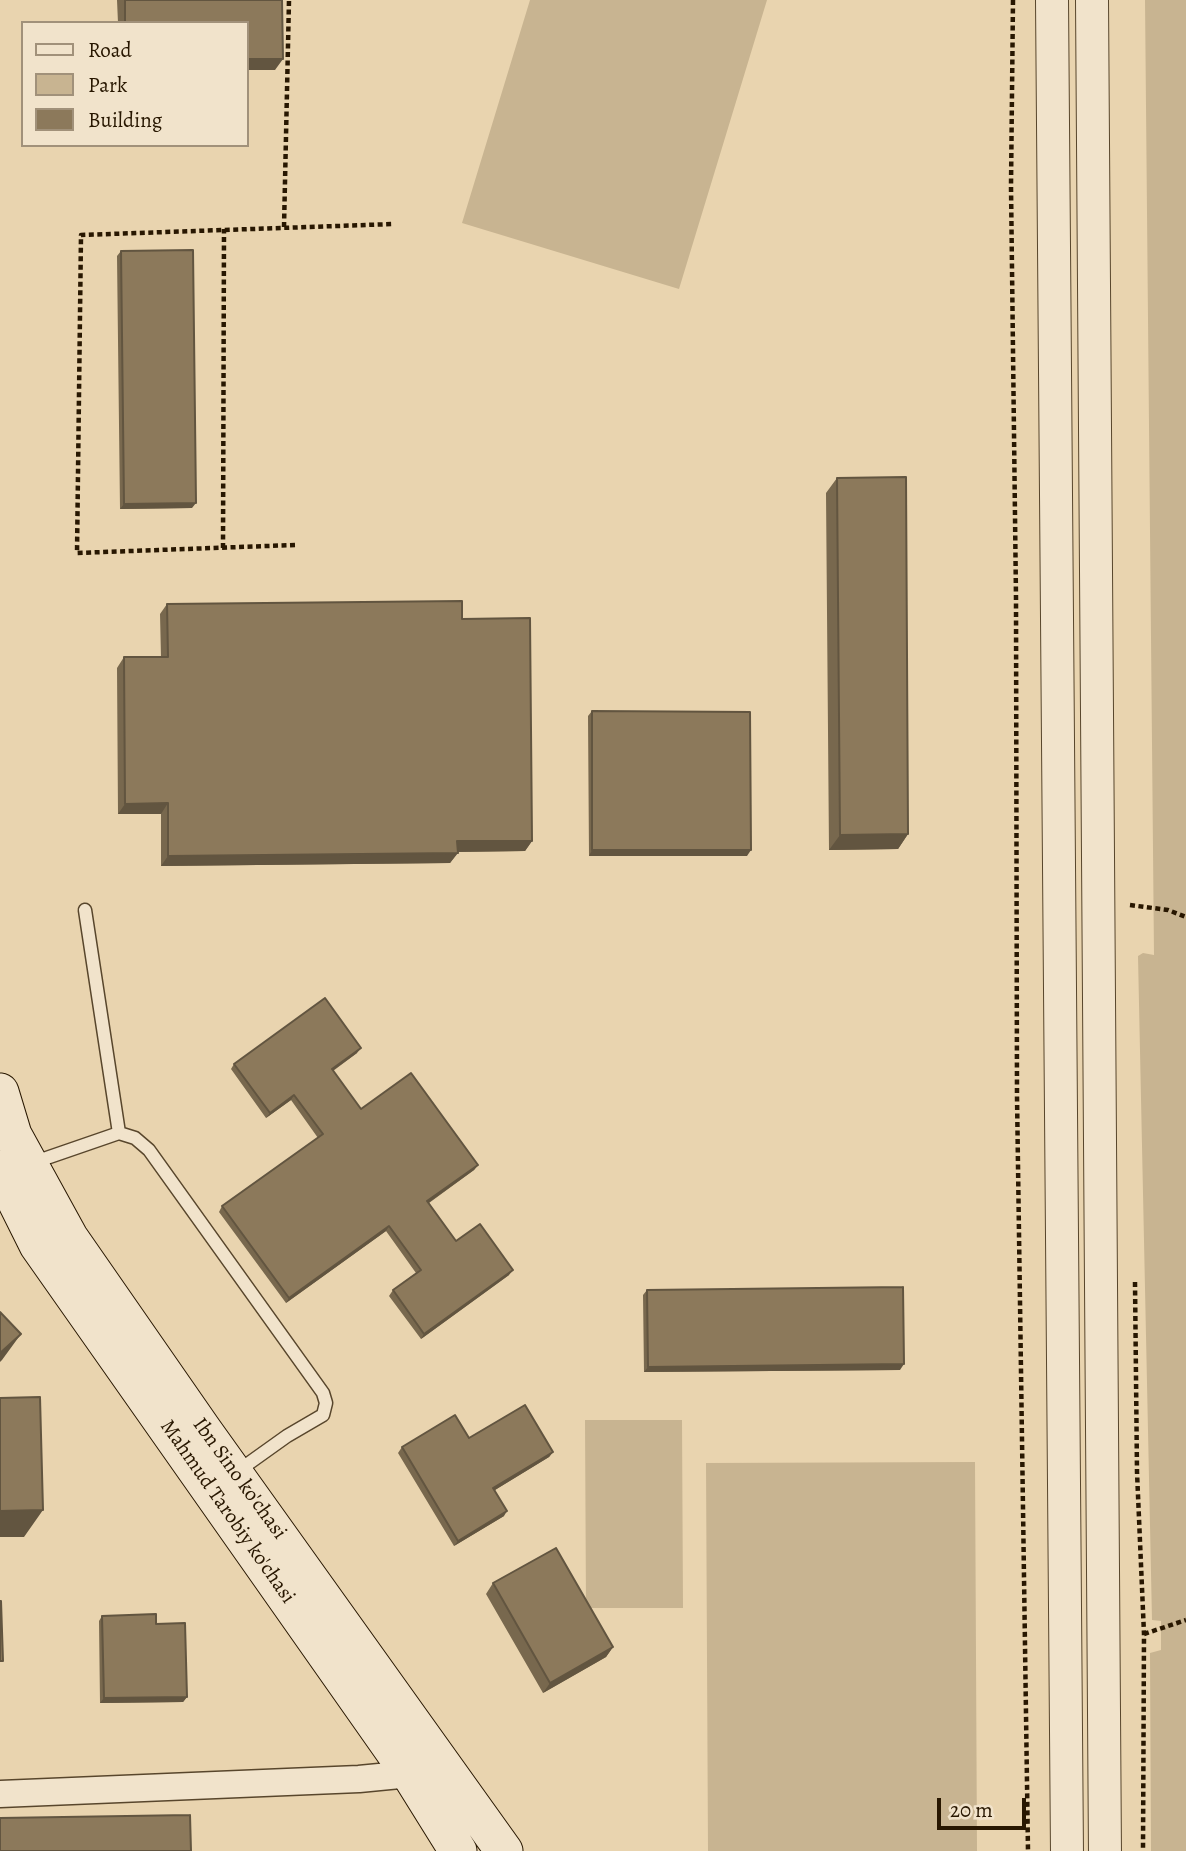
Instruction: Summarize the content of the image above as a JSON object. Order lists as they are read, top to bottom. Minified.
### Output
{"streets":{"main road":["Ibn Sino ko'chasi","Mahmud Tarobiy ko'chasi"]},"crossings":[["Ibn Sino ko'chasi","Mahmud Tarobiy ko'chasi"]],"legend":["Road","Park","Building"],"scale_bar":"20 m"}
